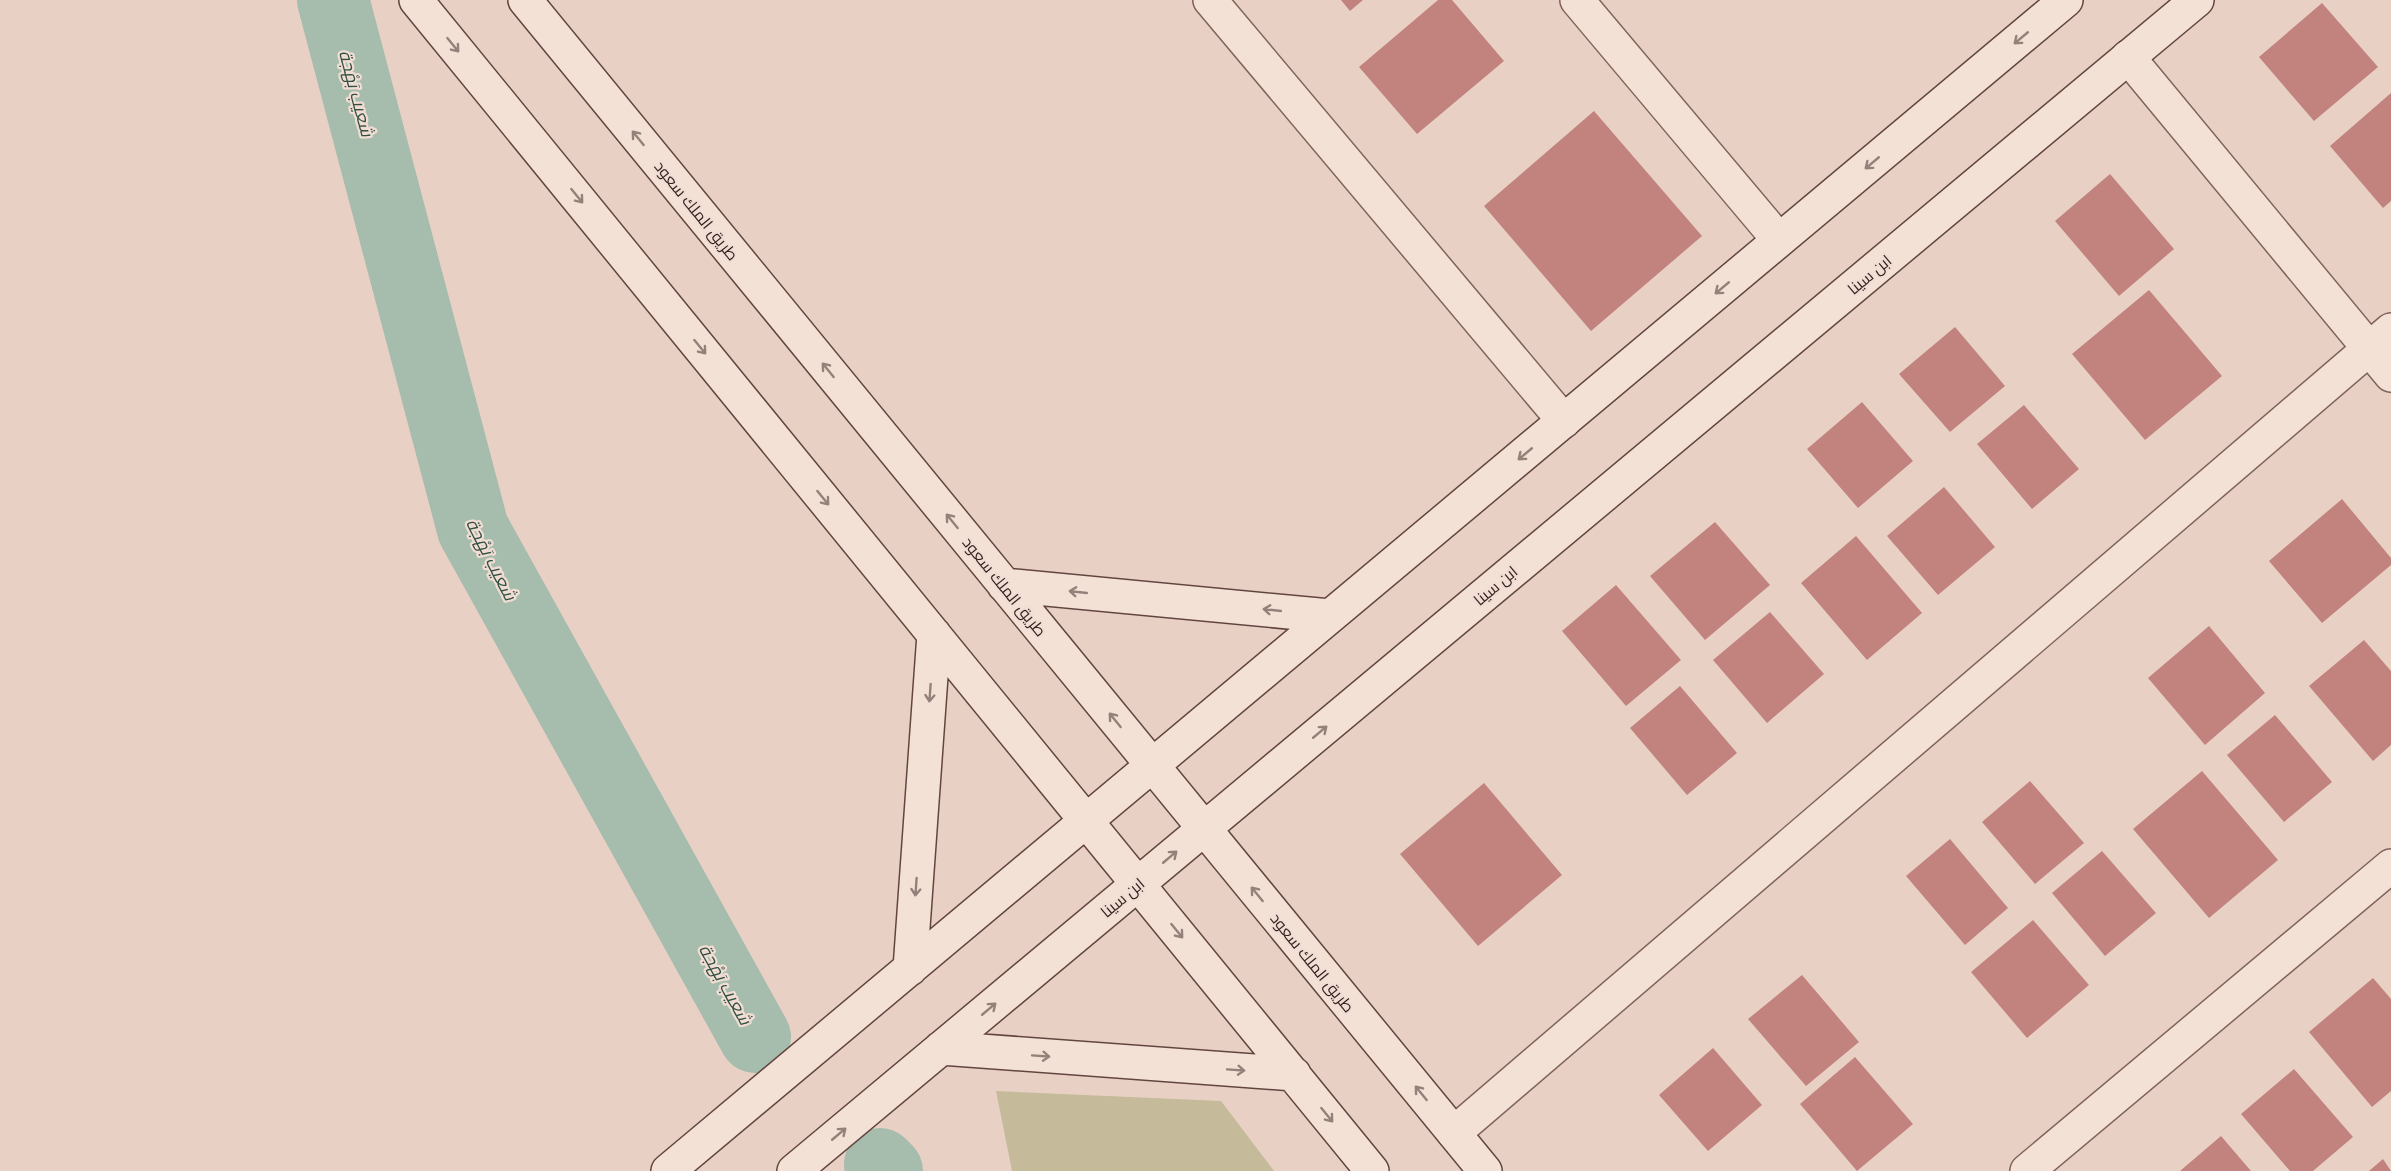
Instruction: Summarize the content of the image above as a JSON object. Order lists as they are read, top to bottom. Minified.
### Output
{"streets":{"street":["طريق الملك سعود","ابن سينا"]},"crossings":[["طريق الملك سعود","ابن سينا"]],"water":["شعيب بَهْجة"]}
